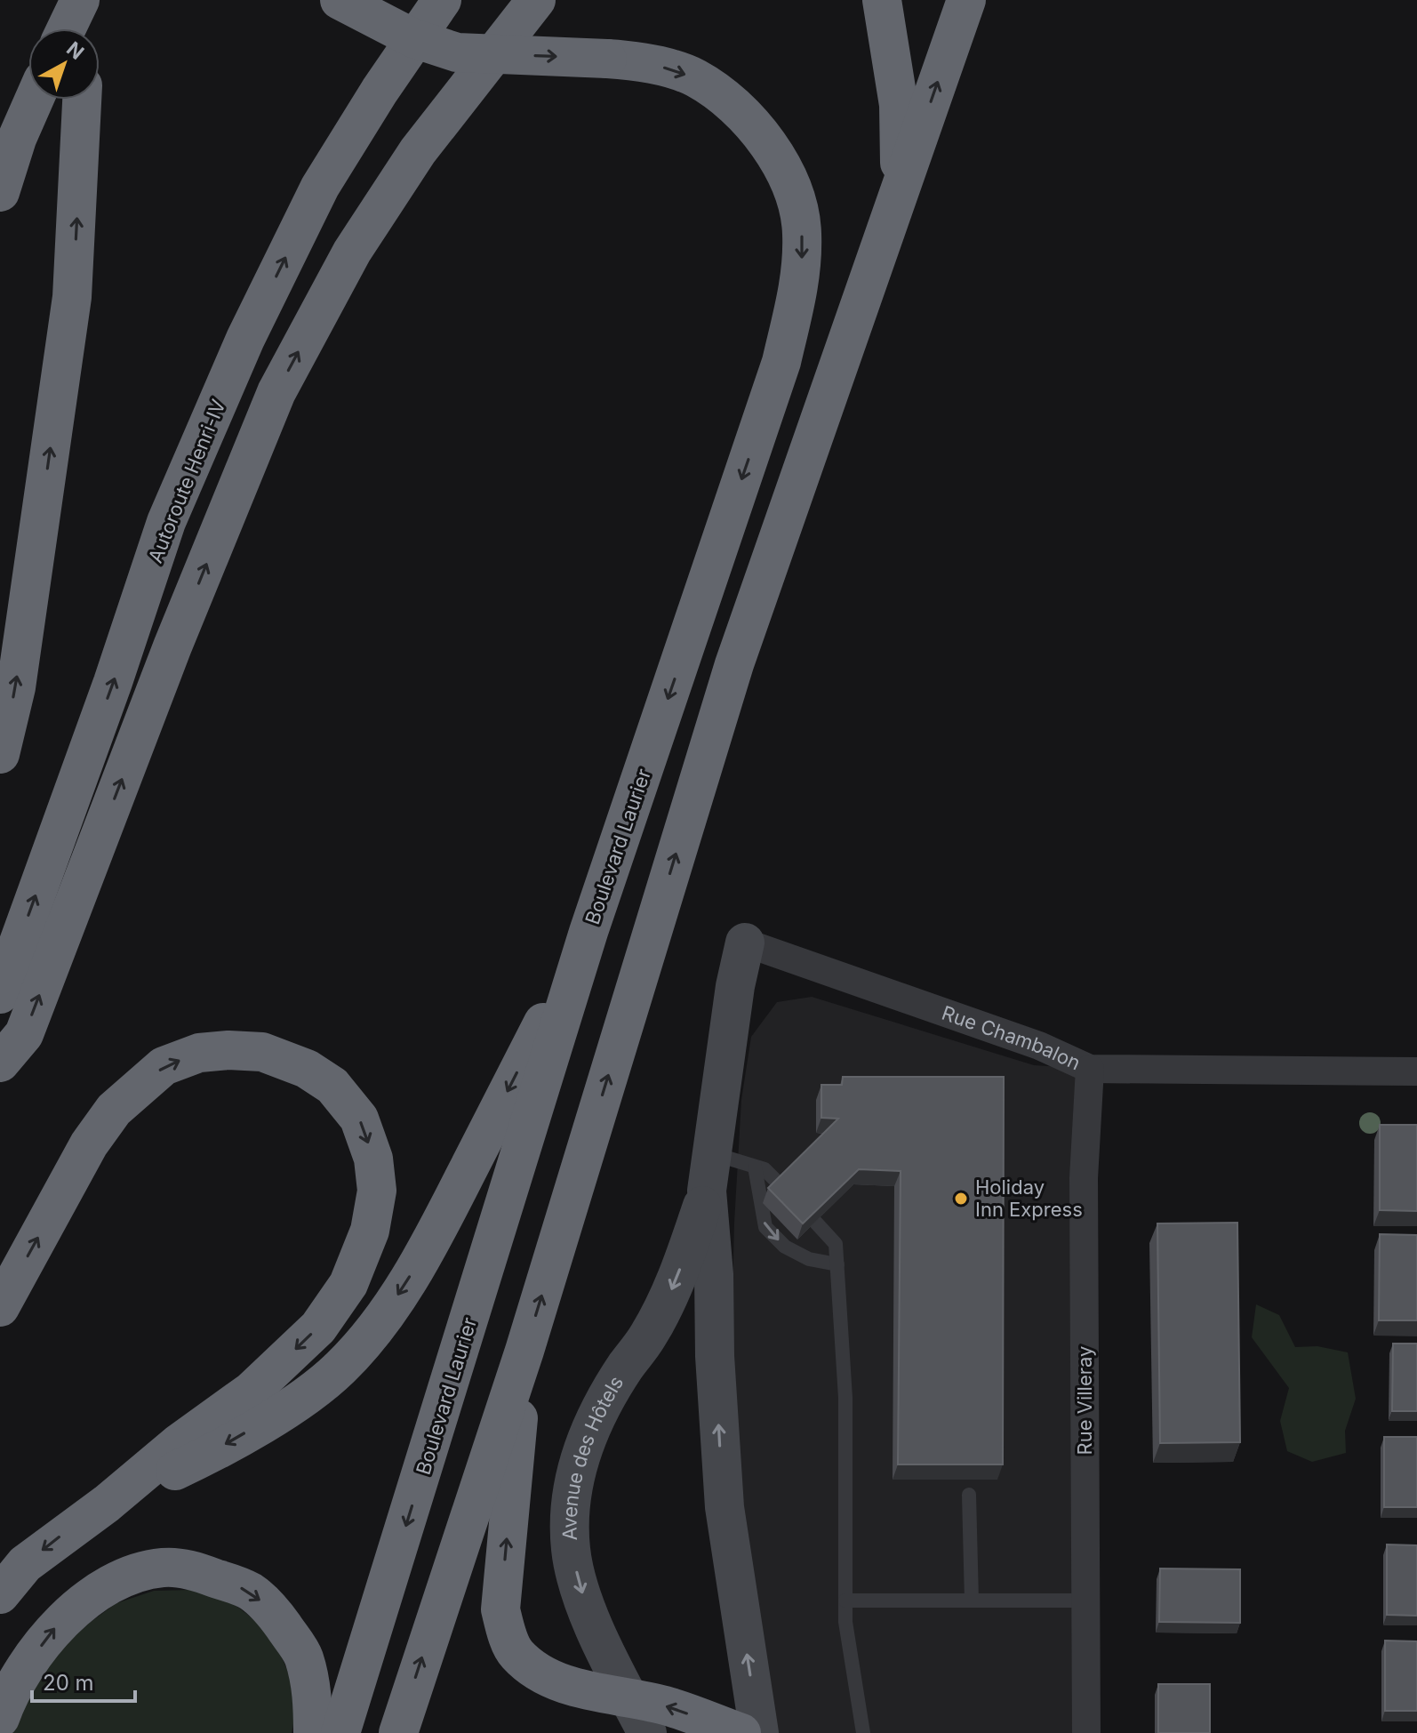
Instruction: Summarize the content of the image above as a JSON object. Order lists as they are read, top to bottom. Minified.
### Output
{"streets":{"highway":["Autoroute Henri-IV","Boulevard Laurier"],"street":["Rue Chambalon","Rue Villeray","Avenue des Hôtels"]},"crossings":[["Rue Chambalon","Rue Villeray"],["Rue Chambalon","Avenue des Hôtels"]],"places":["Holiday Inn Express"],"scale_bar":"20 m","north":"top right"}
